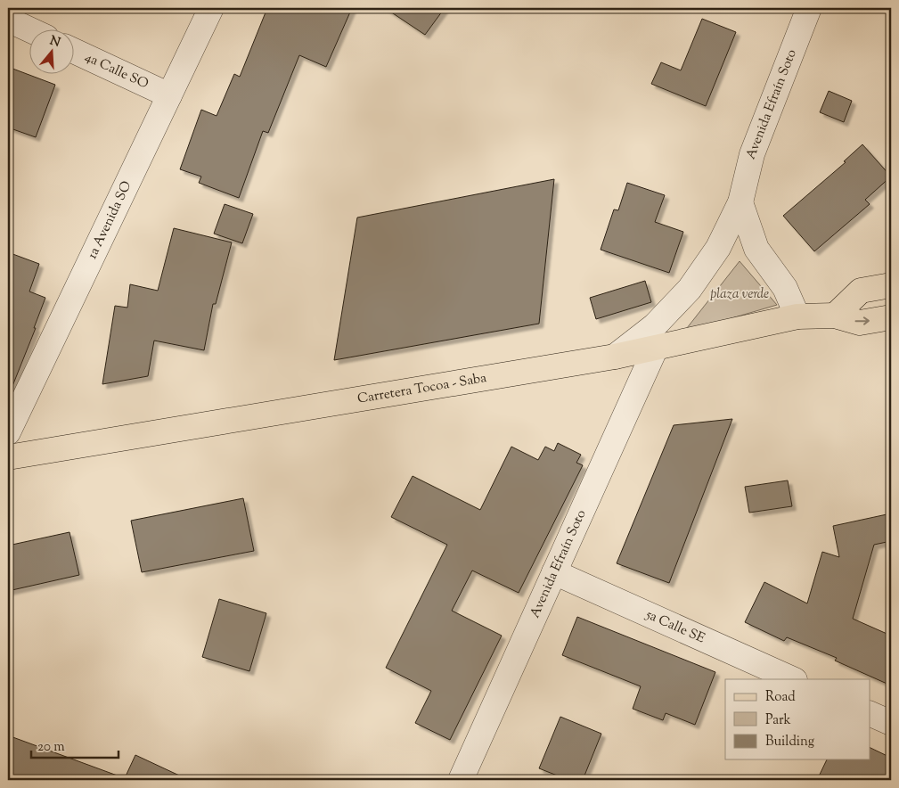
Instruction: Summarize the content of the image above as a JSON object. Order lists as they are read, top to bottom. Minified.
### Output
{"streets":{"main road":["Carretera Tocoa - Saba"],"street":["4a Calle SO","Avenida Efraín Soto","1a Avenida SO","5a Calle SE"]},"crossings":[["4a Calle SO","1a Avenida SO"],["Avenida Efraín Soto","Carretera Tocoa - Saba"],["Avenida Efraín Soto","5a Calle SE"]],"parks":["plaza verde"],"legend":["Road","Park","Building"],"scale_bar":"20 m","north":"top"}
